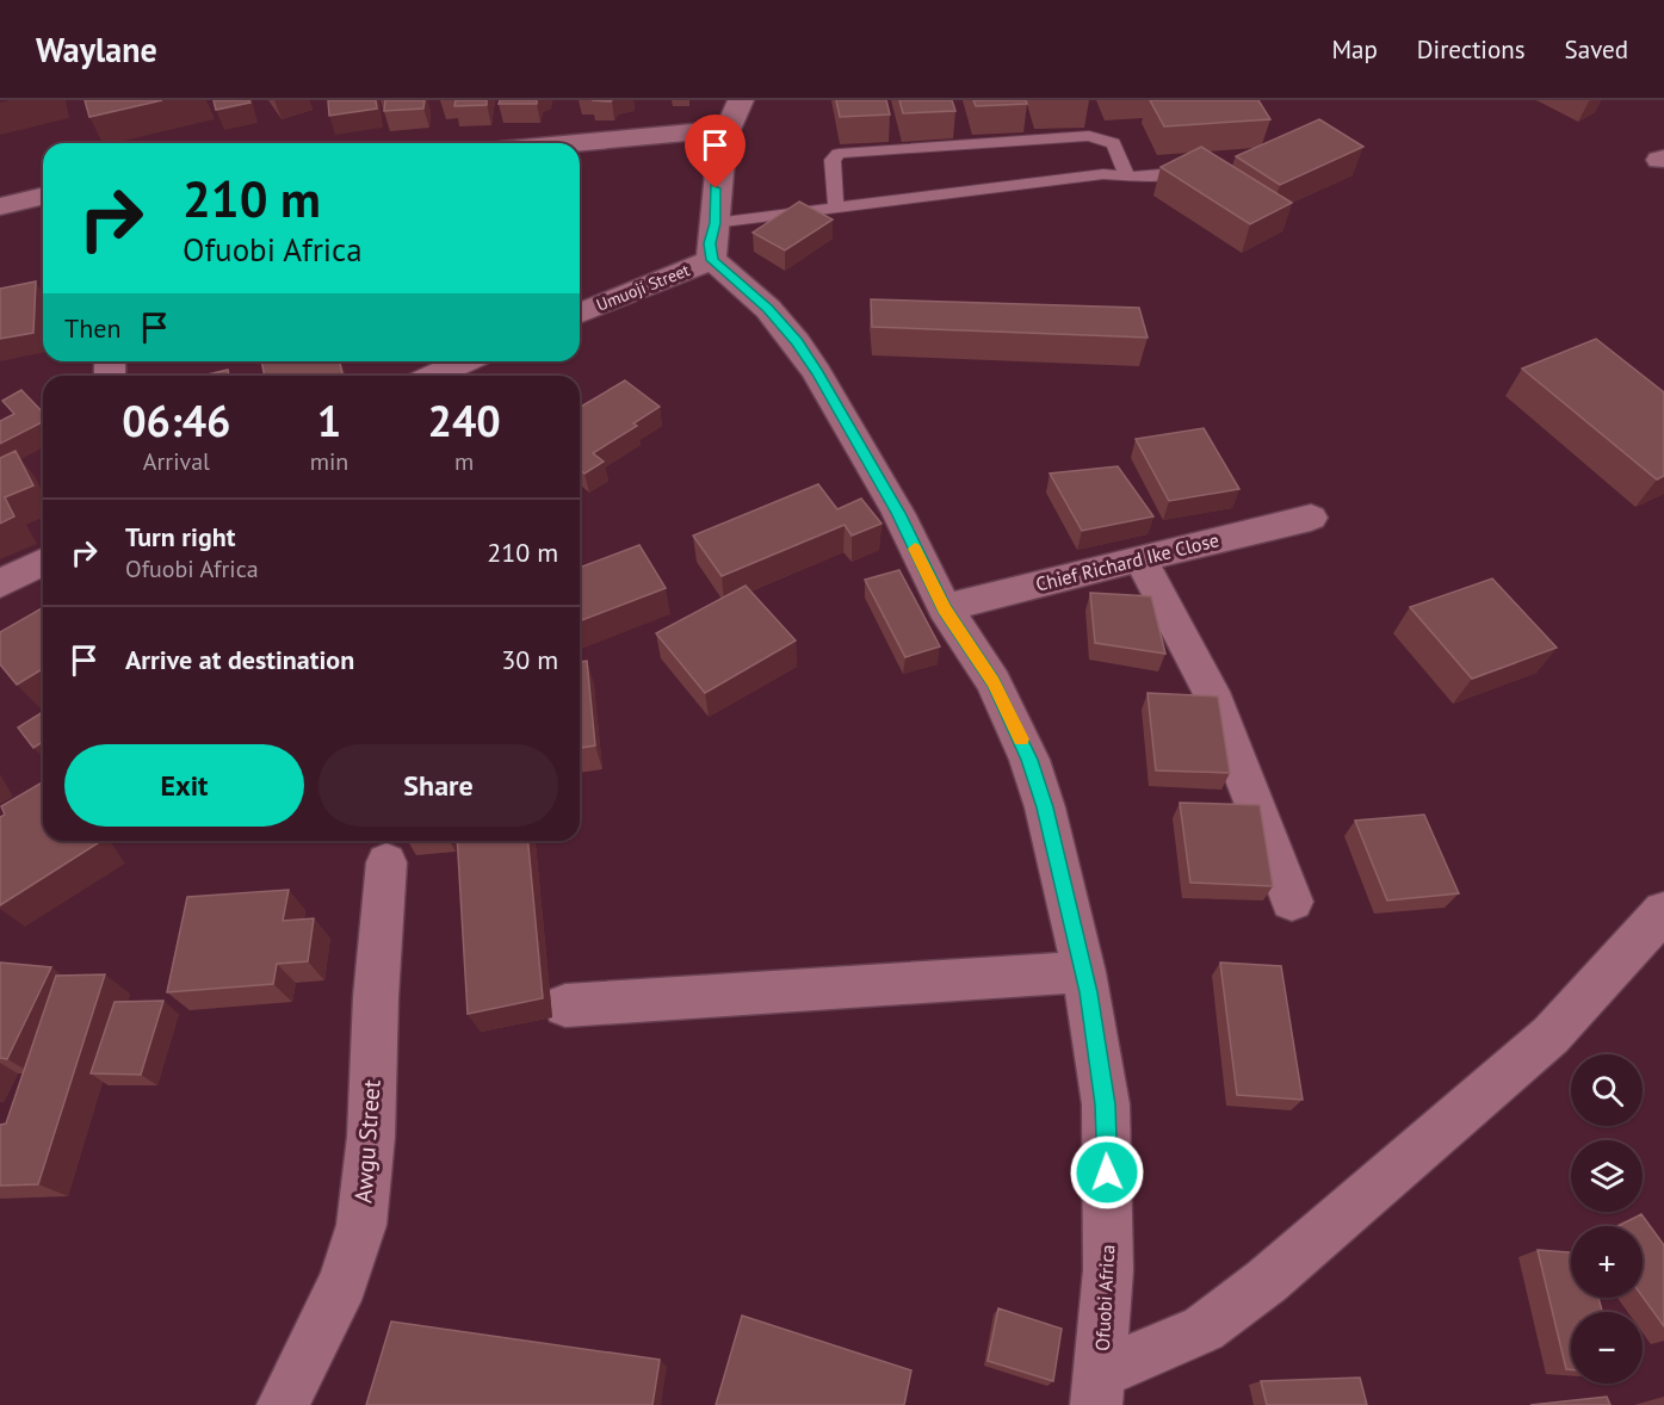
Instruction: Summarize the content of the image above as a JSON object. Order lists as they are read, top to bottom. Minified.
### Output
{"streets":{"street":["Umuoji Street","Chief Richard Ike Close","Awgu Street","Ofuobi Africa"]},"crossings":[["Umuoji Street","Ofuobi Africa"],["Chief Richard Ike Close","Ofuobi Africa"]],"page":{"header":"Waylane","nav":["Map","Directions","Saved"],"turn":["210 m","Ofuobi Africa"],"then":"Then","eta":["06:46","Arrival","1","min","240","m"],"list":[{"name":"Turn right","note":"Ofuobi Africa","value":"210 m"},{"name":"Arrive at destination","value":"30 m"}],"buttons":["Exit","Share"],"map_buttons":["+","−"]}}
